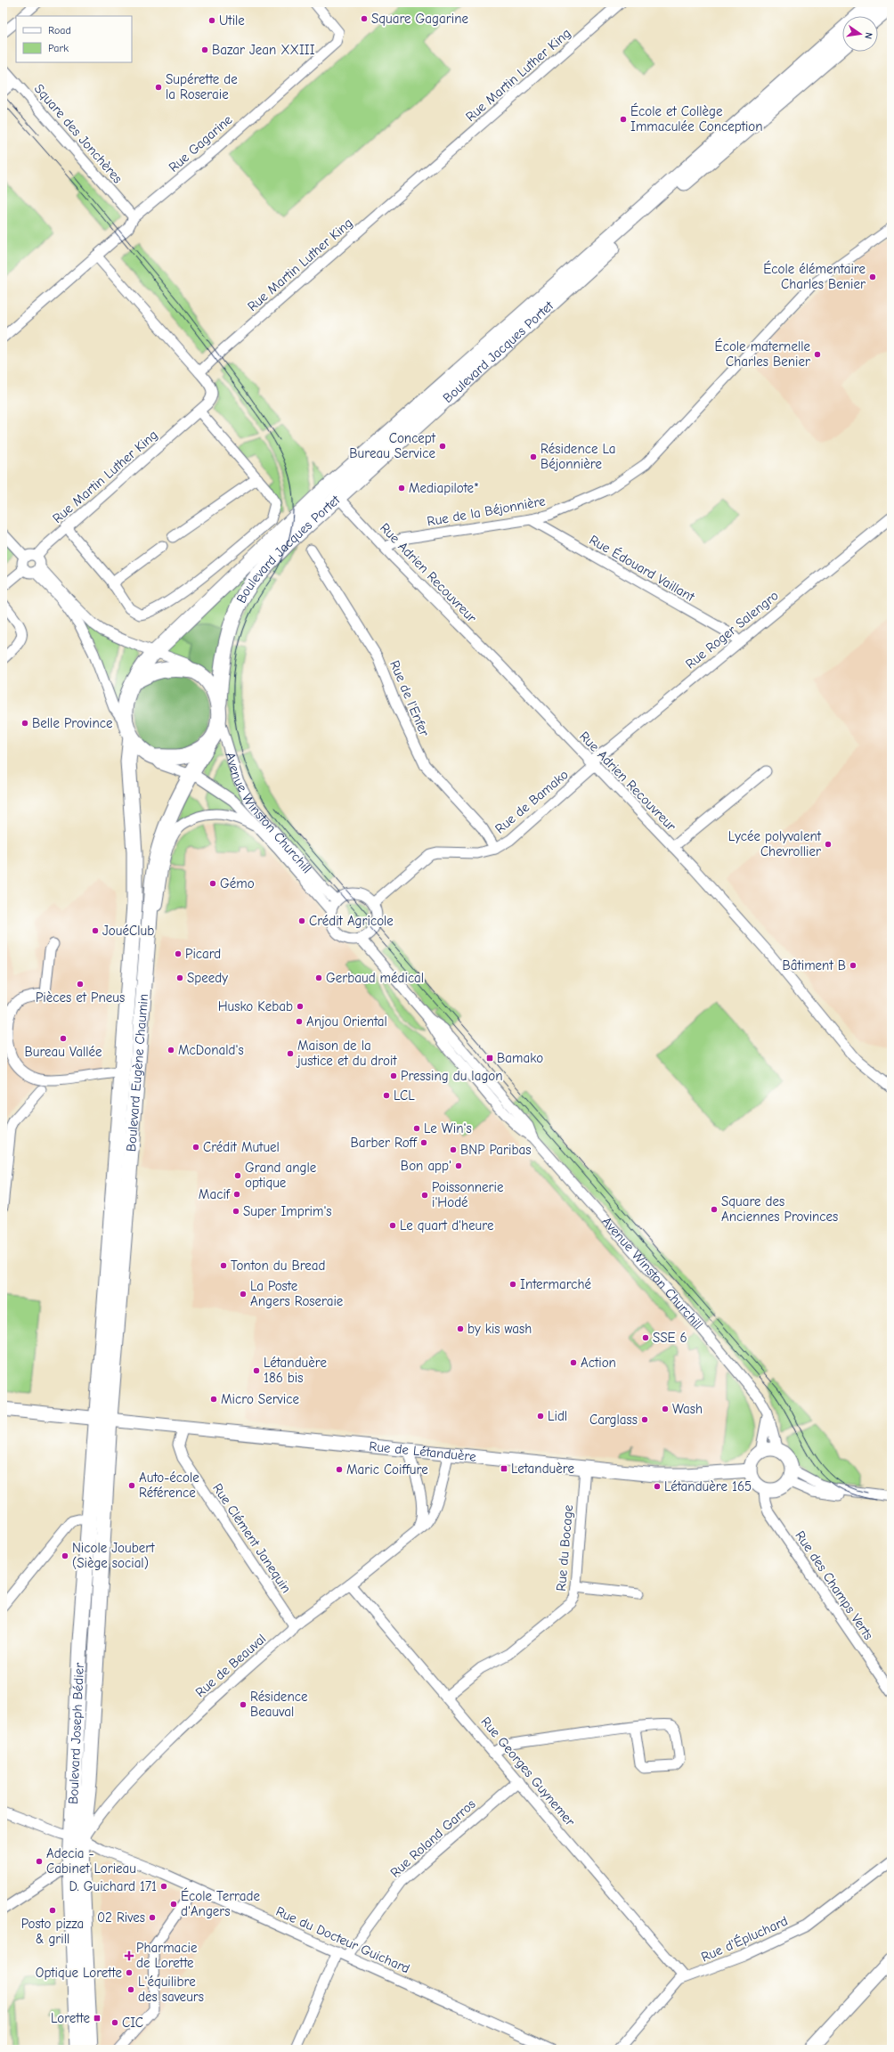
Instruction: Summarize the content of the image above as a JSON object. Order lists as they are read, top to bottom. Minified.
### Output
{"streets":{"main road":["Boulevard Jacques Portet","Avenue Winston Churchill","Boulevard Eugène Chaumin","Boulevard Joseph Bédier"],"street":["Rue Martin Luther King","Square des Jonchères","Rue Gagarine","Rue de la Béjonnière","Rue Édouard Vaillant","Rue Adrien Recouvreur","Rue Roger Salengro","Rue de l'Enfer","Rue de Bamako","Rue de Létanduère","Rue Clément Janequin","Rue du Bocage","Rue des Champs Verts","Rue de Beauval","Rue Georges Guynemer","Rue Roland Garros","Rue d'Épluchard","Rue du Docteur Guichard"]},"crossings":[["Rue Martin Luther King","Avenue Winston Churchill"],["Square des Jonchères","Rue Gagarine"],["Boulevard Jacques Portet","Rue Adrien Recouvreur"],["Boulevard Jacques Portet","Avenue Winston Churchill"],["Boulevard Jacques Portet","Boulevard Eugène Chaumin"],["Rue de la Béjonnière","Rue Édouard Vaillant"],["Rue de la Béjonnière","Rue Adrien Recouvreur"],["Rue Édouard Vaillant","Rue Roger Salengro"],["Rue Adrien Recouvreur","Rue Roger Salengro"],["Rue Adrien Recouvreur","Rue de Bamako"],["Rue Roger Salengro","Rue de Bamako"],["Rue de l'Enfer","Rue de Bamako"],["Rue de Bamako","Avenue Winston Churchill"],["Avenue Winston Churchill","Boulevard Eugène Chaumin"],["Avenue Winston Churchill","Rue de Létanduère"],["Avenue Winston Churchill","Rue des Champs Verts"],["Boulevard Eugène Chaumin","Rue de Létanduère"],["Boulevard Eugène Chaumin","Boulevard Joseph Bédier"],["Rue de Létanduère","Rue Clément Janequin"],["Rue de Létanduère","Rue du Bocage"],["Rue de Létanduère","Rue des Champs Verts"],["Rue de Létanduère","Rue de Beauval"],["Rue de Létanduère","Boulevard Joseph Bédier"],["Rue Clément Janequin","Rue de Beauval"],["Rue du Bocage","Rue Georges Guynemer"],["Rue de Beauval","Boulevard Joseph Bédier"],["Rue de Beauval","Rue Georges Guynemer"],["Rue de Beauval","Rue du Docteur Guichard"],["Boulevard Joseph Bédier","Rue du Docteur Guichard"],["Rue Georges Guynemer","Rue Roland Garros"],["Rue Georges Guynemer","Rue d'Épluchard"],["Rue Roland Garros","Rue du Docteur Guichard"]],"places":{"other":["Square Gagarine","Utile","Bazar Jean XXIII","Supérette de la Roseraie","École et Collège Immaculée Conception","École élémentaire Charles Benier","École maternelle Charles Benier","Concept Bureau Service","Résidence La Béjonnière","Mediapilote*","Belle Province","Lycée polyvalent Chevrollier","Gémo","Crédit Agricole","JouéClub","Picard","Bâtiment B","Speedy","Gerbaud médical","Pièces et Pneus","Husko Kebab","Anjou Oriental","Bureau Vallée","McDonald's","Maison de la justice et du droit","Pressing du lagon","LCL","Le Win's","Barber Roff","Crédit Mutuel","BNP Paribas","Bon app'","Grand angle optique","Macif","Poissonnerie i'Hodé","Square des Anciennes Provinces","Super Imprim's","Le quart d'heure","Tonton du Bread","Intermarché","La Poste Angers Roseraie","by kis wash","SSE 6","Action","Létanduère 186 bis","Micro Service","Wash","Lidl","Carglass","Maric Coiffure","Auto-école Référence","Létanduère 165","Nicole Joubert (Siège social)","Résidence Beauval","Adecia - Cabinet Lorieau","D. Guichard 171","École Terrade d'Angers","Posto pizza & grill","02 Rives","Optique Lorette","L'équilibre des saveurs","CIC"],"transit":["Bamako","Letanduère","Lorette"],"health":["Pharmacie de Lorette"]},"legend":["Road","Park"],"north":"right"}
